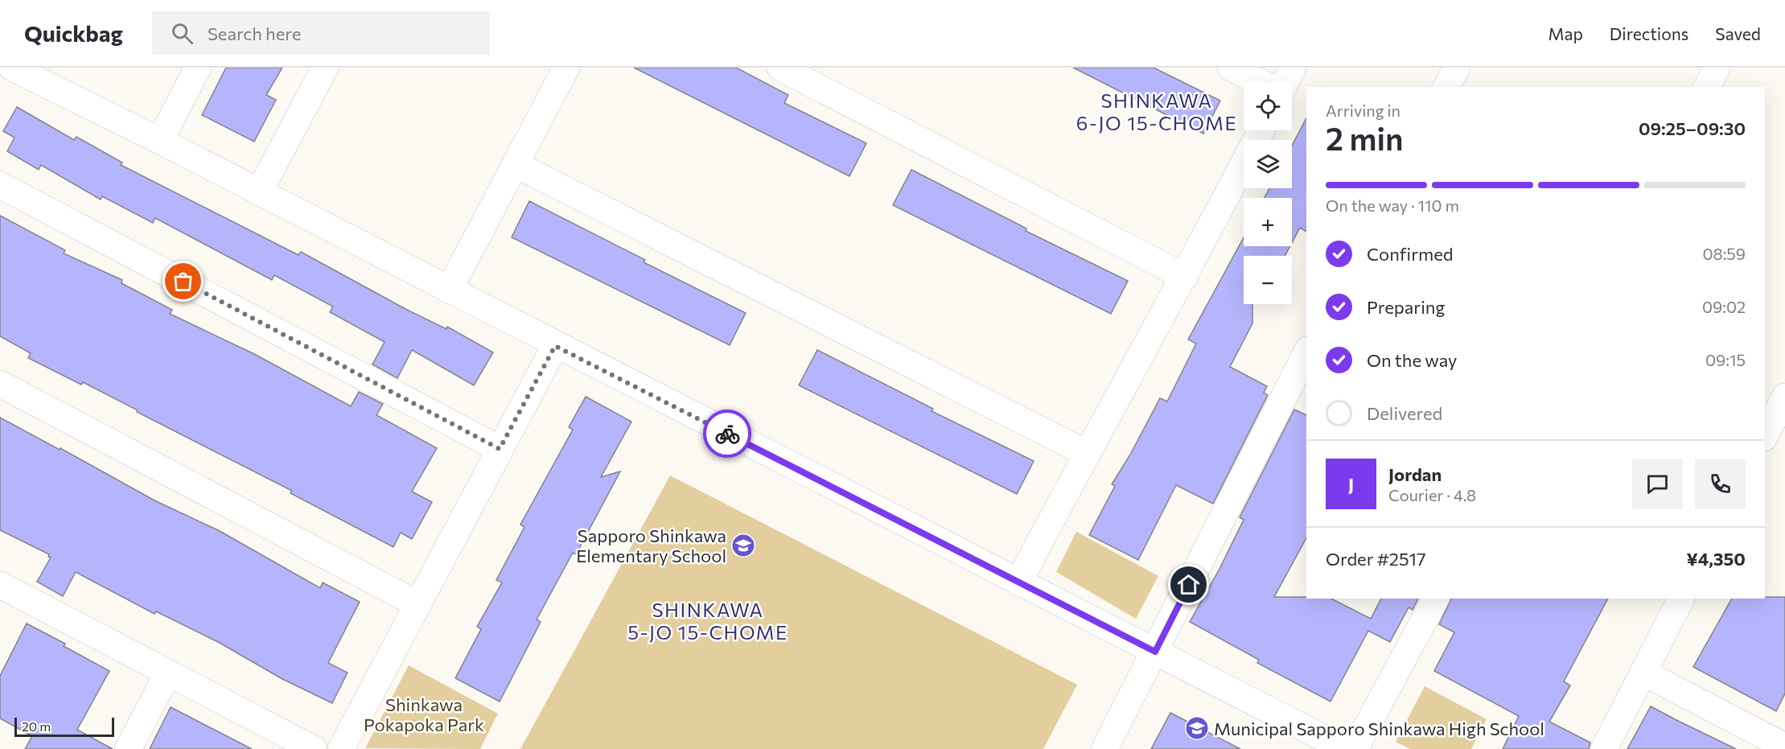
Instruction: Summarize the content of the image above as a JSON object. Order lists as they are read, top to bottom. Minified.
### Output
{"districts":["SHINKAWA 6-JO 15-CHOME","SHINKAWA 5-JO 15-CHOME"],"parks":["Shinkawa Pokapoka Park"],"places":{"school or university":["Sapporo Shinkawa Elementary School","Municipal Sapporo Shinkawa High School"]},"scale_bar":"20 m","page":{"header":"Quickbag","search":"Search here","nav":["Map","Directions","Saved"],"map_buttons":["+","−"],"heading":["2 min","Arriving in","09:25–09:30"],"panel":["Jordan","Courier · 4.8","Order #2517","¥4,350"],"bar":"On the way · 110 m","list":[["Confirmed","08:59"],["Preparing","09:02"],["On the way","09:15"],"Delivered"],"round":"J","scale":"20 m"}}
